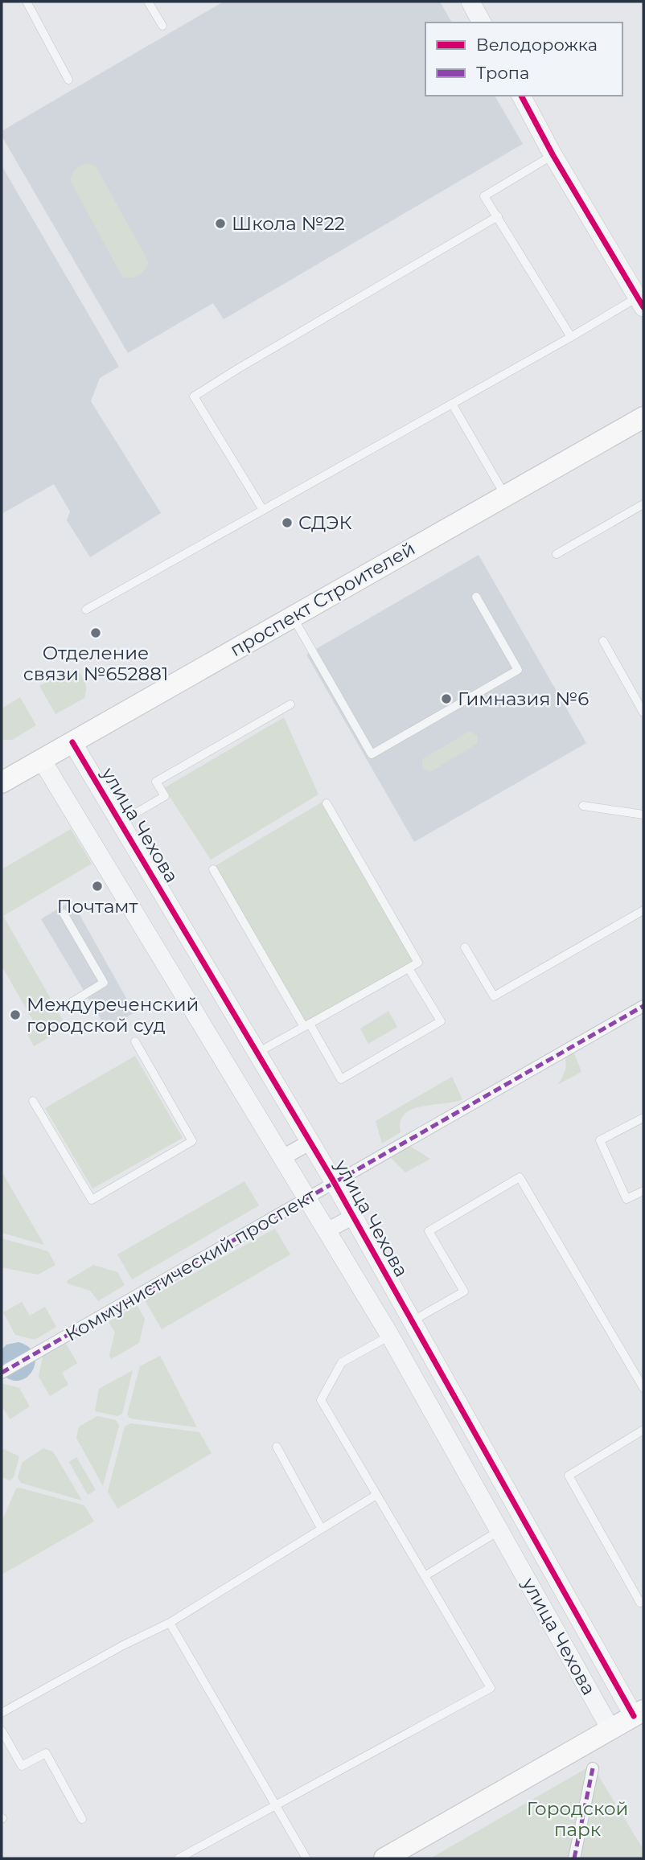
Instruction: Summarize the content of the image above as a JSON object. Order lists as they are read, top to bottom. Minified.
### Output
{"streets":{"main road":["проспект Строителей"],"street":["улица Чехова","Коммунистический проспект"]},"crossings":[["проспект Строителей","улица Чехова"],["улица Чехова","Коммунистический проспект"]],"parks":["Городской парк"],"places":["Школа №22","СДЭК","Отделение связи №652881","Гимназия №6","Почтамт","Междуреченский городской суд"],"legend":["Велодорожка","Тропа"]}
